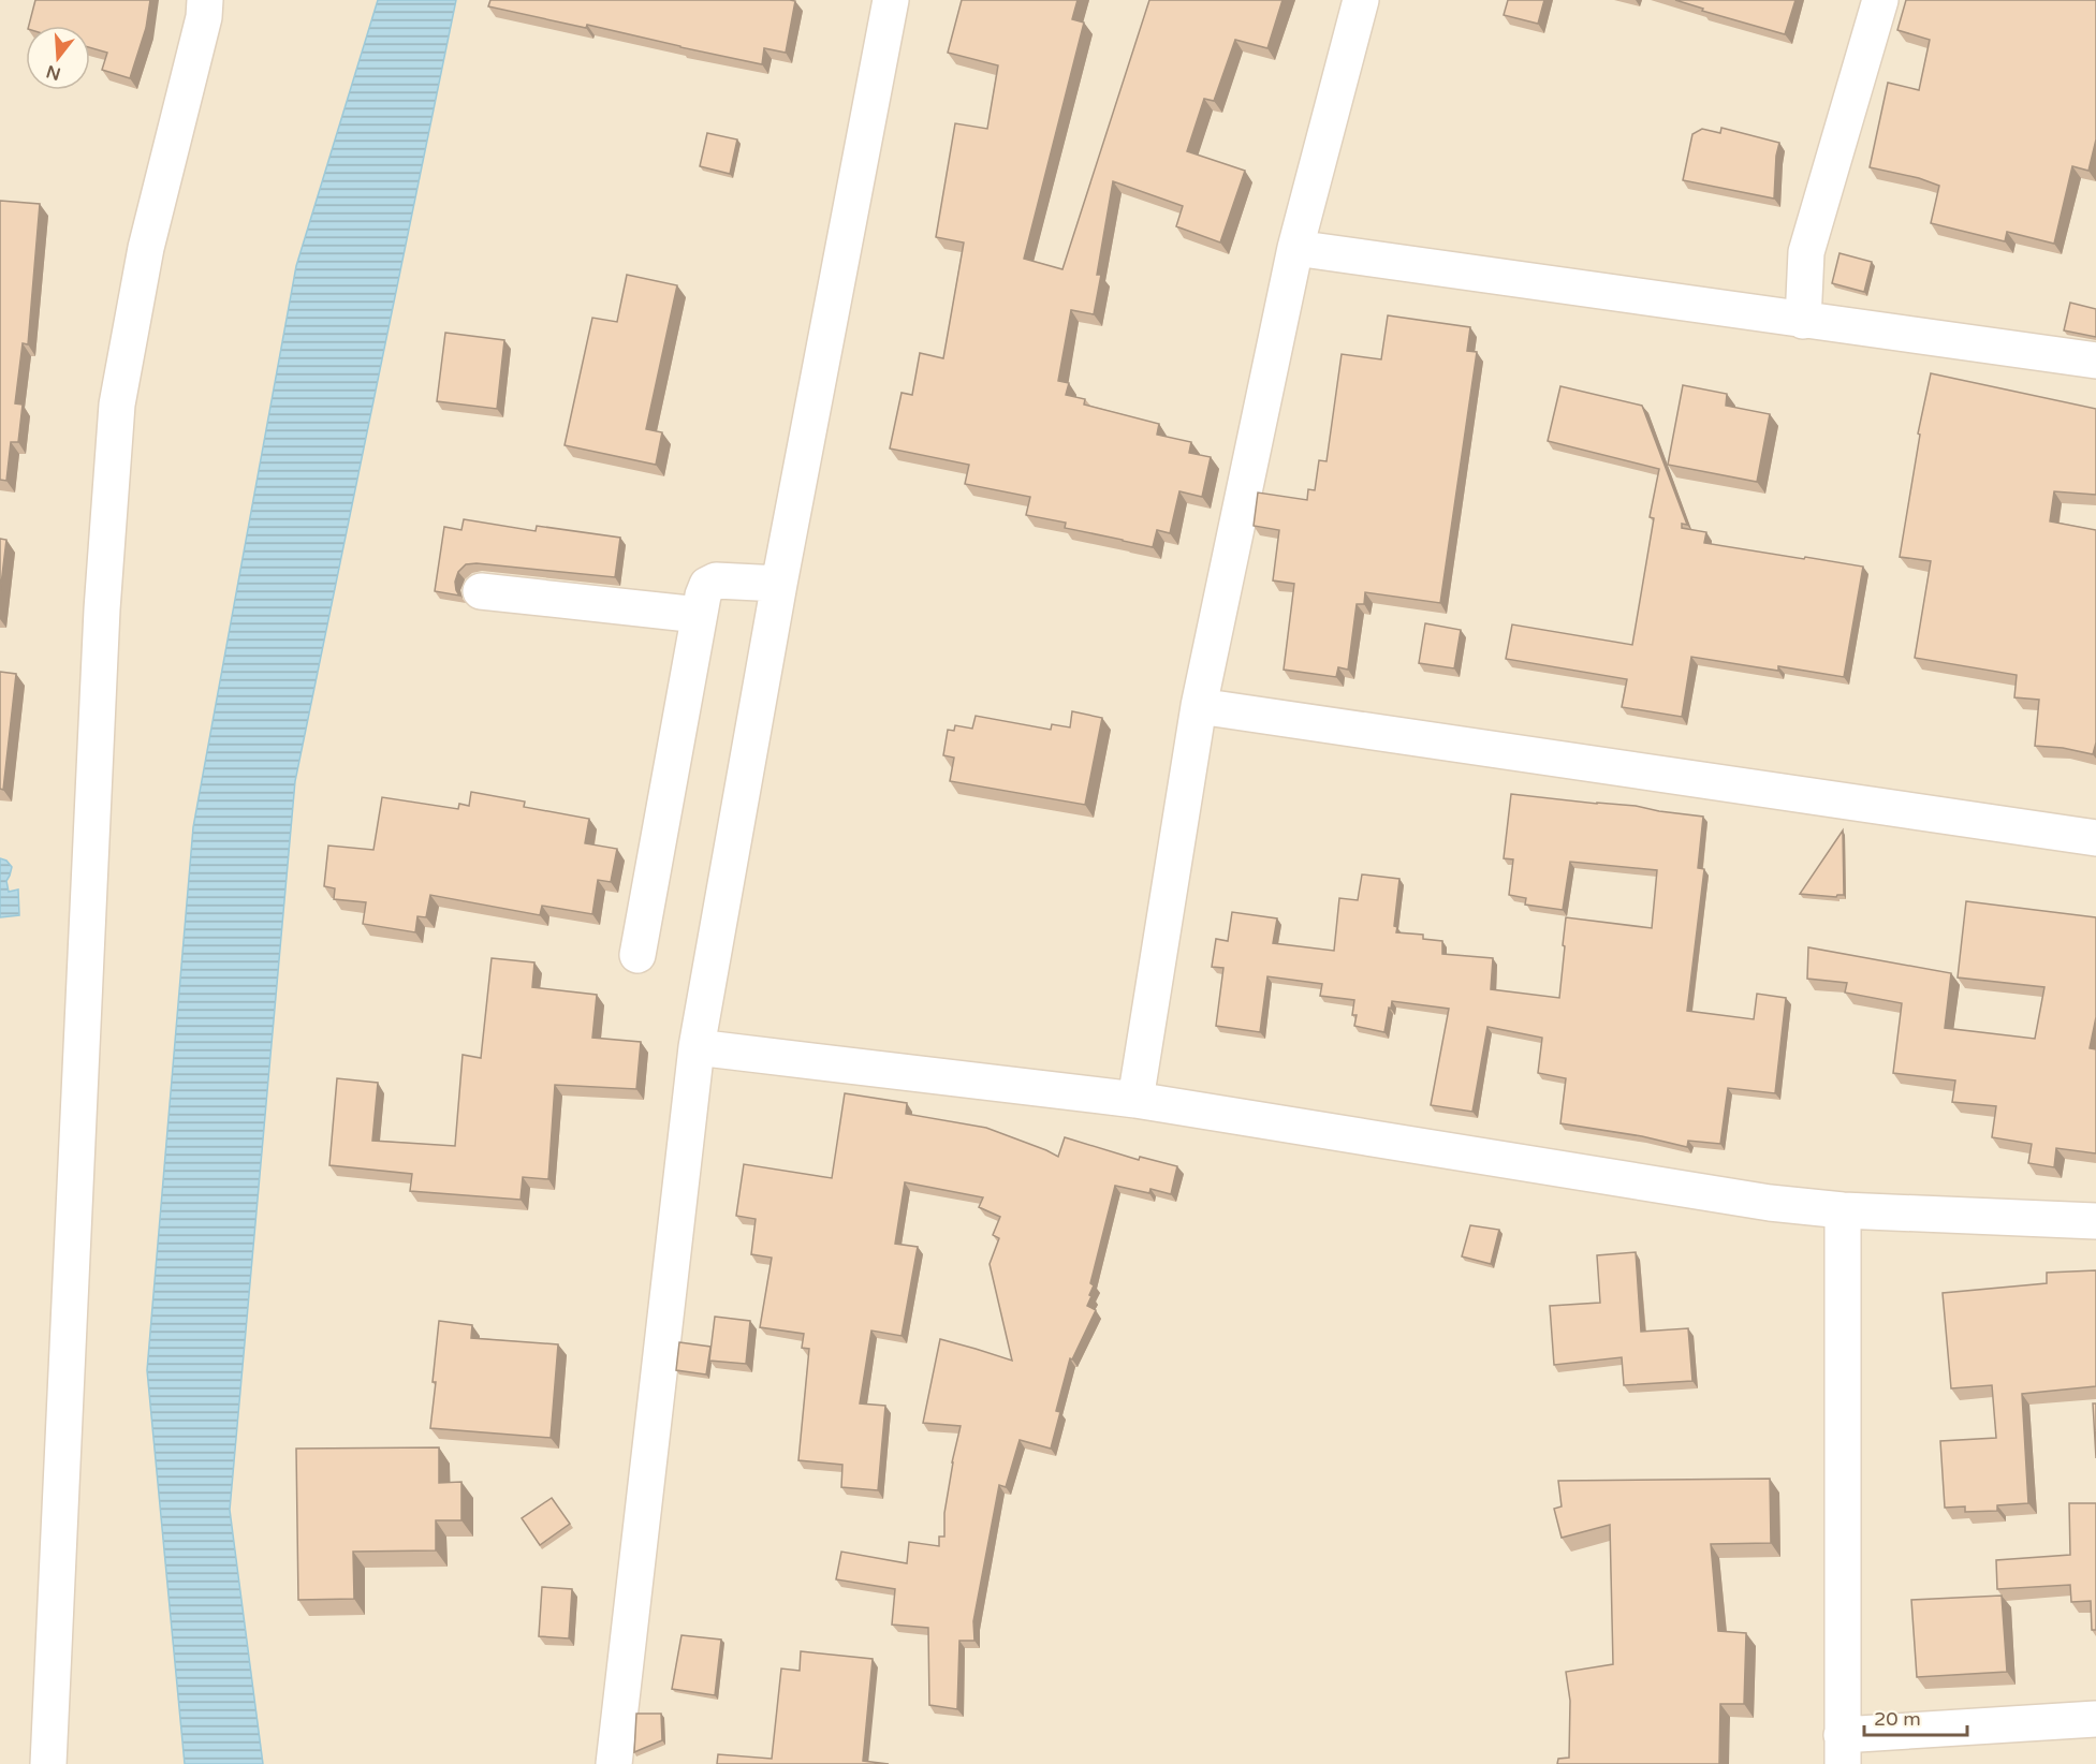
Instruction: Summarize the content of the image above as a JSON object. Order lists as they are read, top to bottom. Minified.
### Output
{"scale_bar":"20 m","north":"bottom"}
